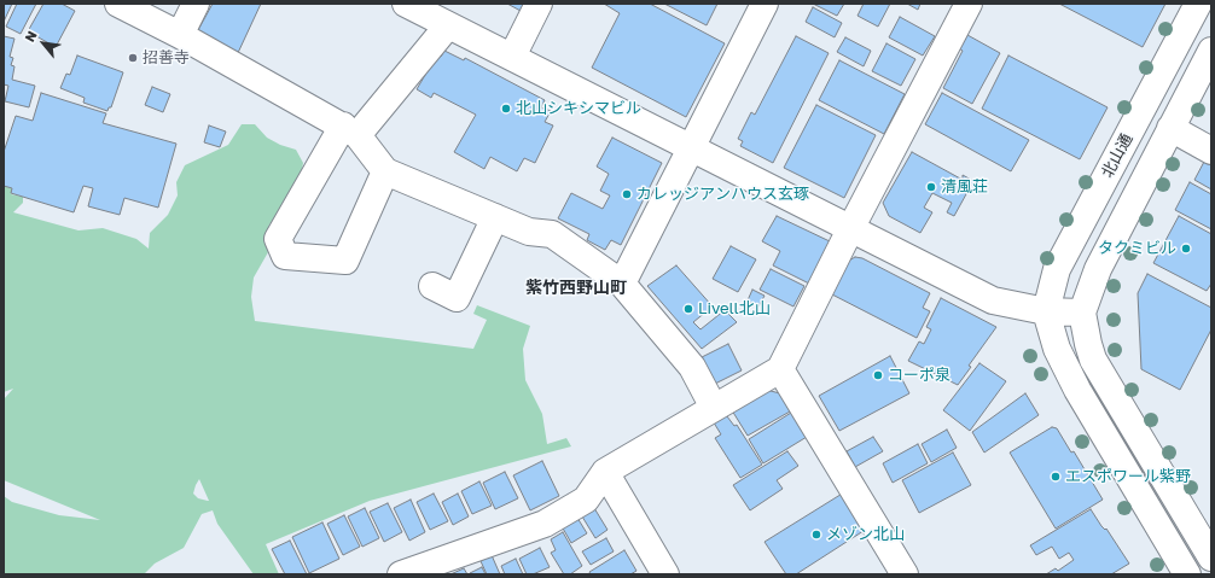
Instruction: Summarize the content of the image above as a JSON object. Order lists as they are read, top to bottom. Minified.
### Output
{"streets":{"street":["北山通"]},"districts":["紫竹西野山町"],"places":["招善寺","北山シキシマビル","清風荘","カレッジアンハウス玄琢","タクミビル","Livell北山","コーポ泉","エスポワール紫野","メゾン北山"],"north":"top left"}
